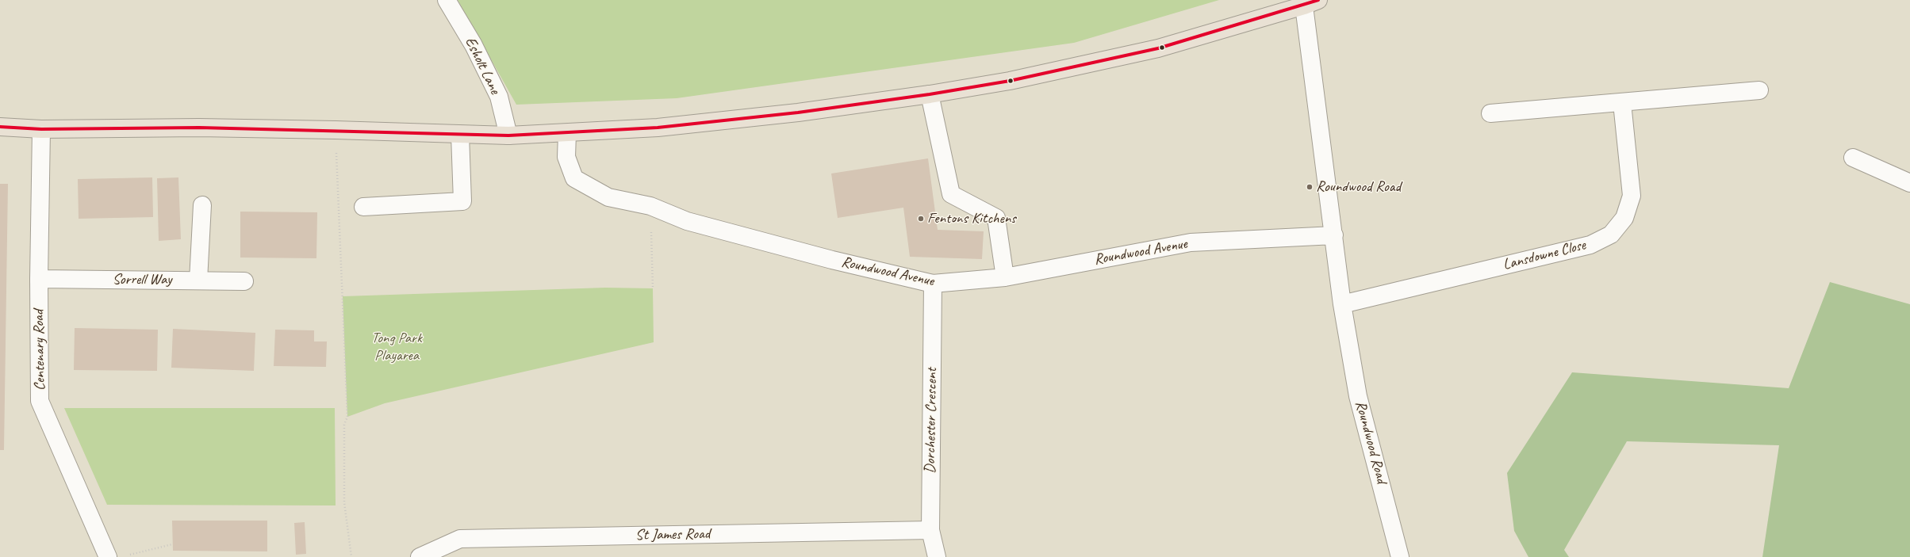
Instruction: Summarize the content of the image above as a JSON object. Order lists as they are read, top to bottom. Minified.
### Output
{"streets":{"street":["Esholt Lane","Roundwood Avenue","Lansdowne Close","Sorrell Way","Centenary Road","Dorchester Crescent","Roundwood Road","St James Road"]},"crossings":[["Roundwood Avenue","Dorchester Crescent"],["Roundwood Avenue","Roundwood Road"],["Lansdowne Close","Roundwood Road"],["Sorrell Way","Centenary Road"],["Dorchester Crescent","St James Road"]],"parks":["Tong Park Playarea"],"places":["Roundwood Road","Fentons Kitchens"]}
